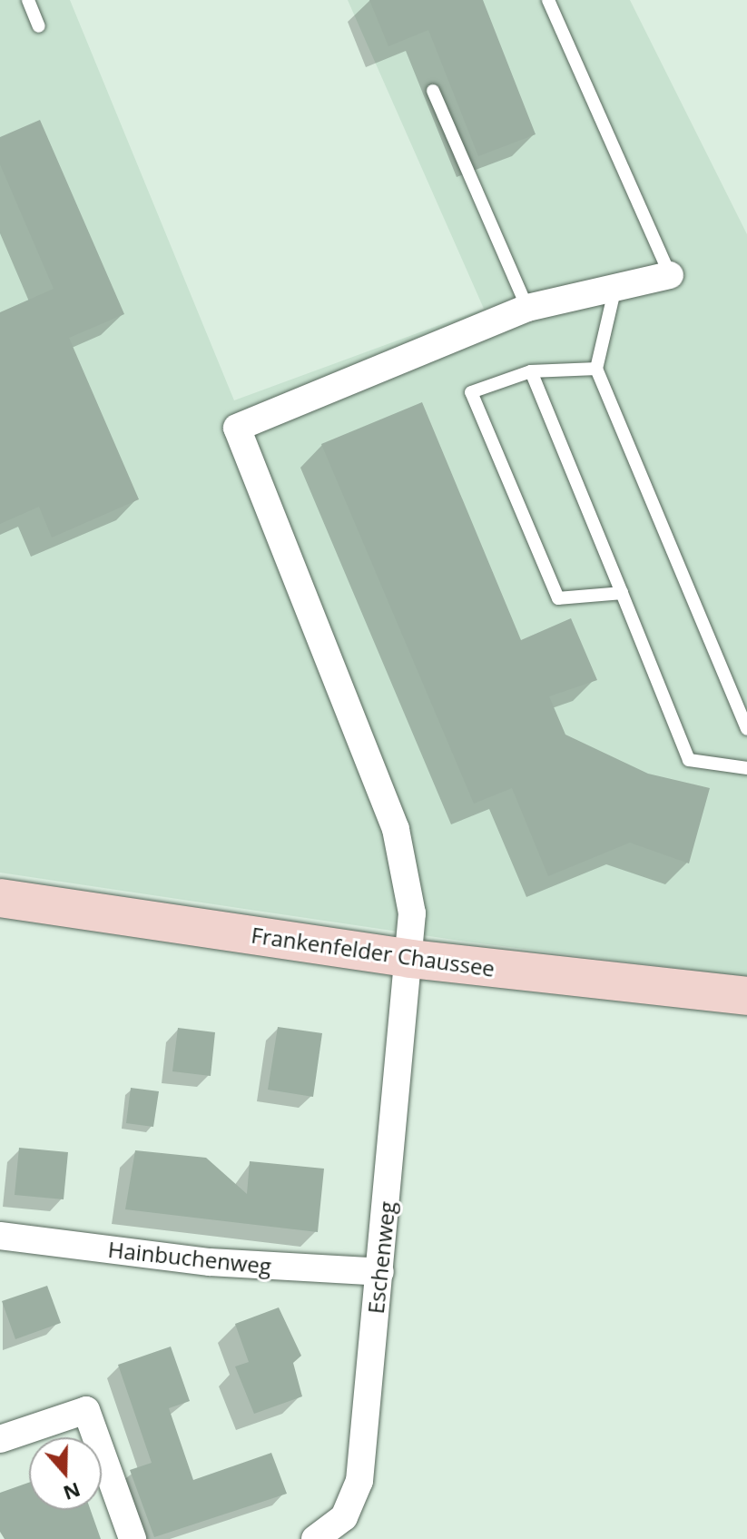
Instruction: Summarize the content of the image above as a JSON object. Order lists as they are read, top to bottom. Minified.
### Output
{"streets":{"street":["Frankenfelder Chaussee","Hainbuchenweg","Eschenweg"]},"crossings":[["Frankenfelder Chaussee","Eschenweg"],["Hainbuchenweg","Eschenweg"]],"north":"bottom"}
